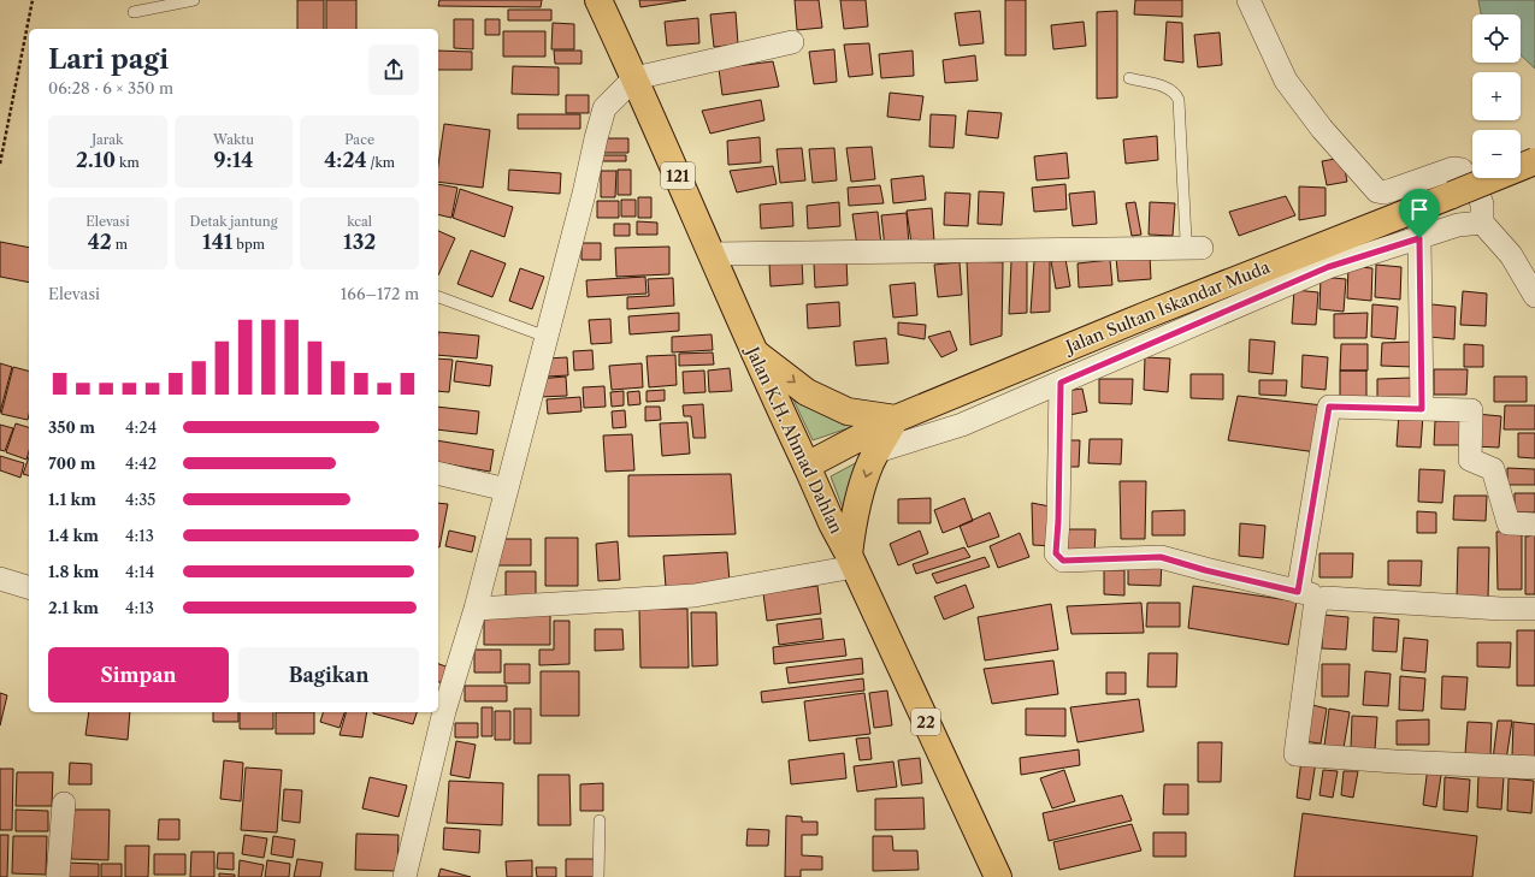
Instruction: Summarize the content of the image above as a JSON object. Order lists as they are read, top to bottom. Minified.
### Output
{"streets":{"main road":["121","Jalan Sultan Iskandar Muda","Jalan K.H. Ahmad Dahlan","22"]},"crossings":[["Jalan Sultan Iskandar Muda","Jalan K.H. Ahmad Dahlan"]],"page":{"map_buttons":["+","−"],"heading":["Lari pagi","06:28 · 6 × 350 m"],"stats":[["Jarak","2.10 km"],["Waktu","9:14"],["Pace","4:24 /km"],["Elevasi","42 m"],["Detak jantung","141 bpm"],["kcal","132"]],"chart":["Elevasi","166–172 m"],"list":[{"name":"350 m","note":"4:24"},{"name":"700 m","note":"4:42"},{"name":"1.1 km","note":"4:35"},{"name":"1.4 km","note":"4:13"},{"name":"1.8 km","note":"4:14"},{"name":"2.1 km","note":"4:13"}],"buttons":["Simpan","Bagikan"]}}
